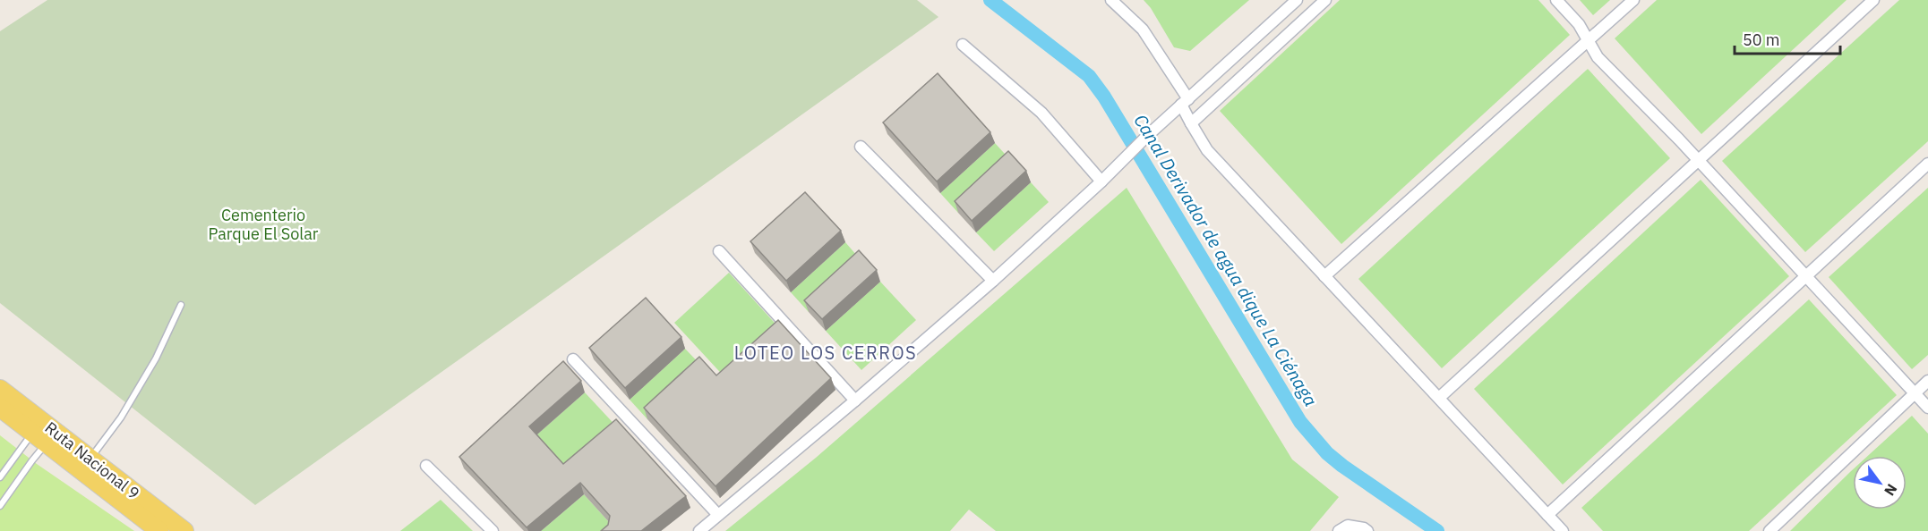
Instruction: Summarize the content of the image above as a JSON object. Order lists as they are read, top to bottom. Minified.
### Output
{"streets":{"main road":["Ruta Nacional 9"]},"districts":["LOTEO LOS CERROS"],"water":["Canal Derivador de agua dique La Ciénaga"],"parks":["Cementerio Parque El Solar"],"scale_bar":"50 m","north":"bottom right"}
